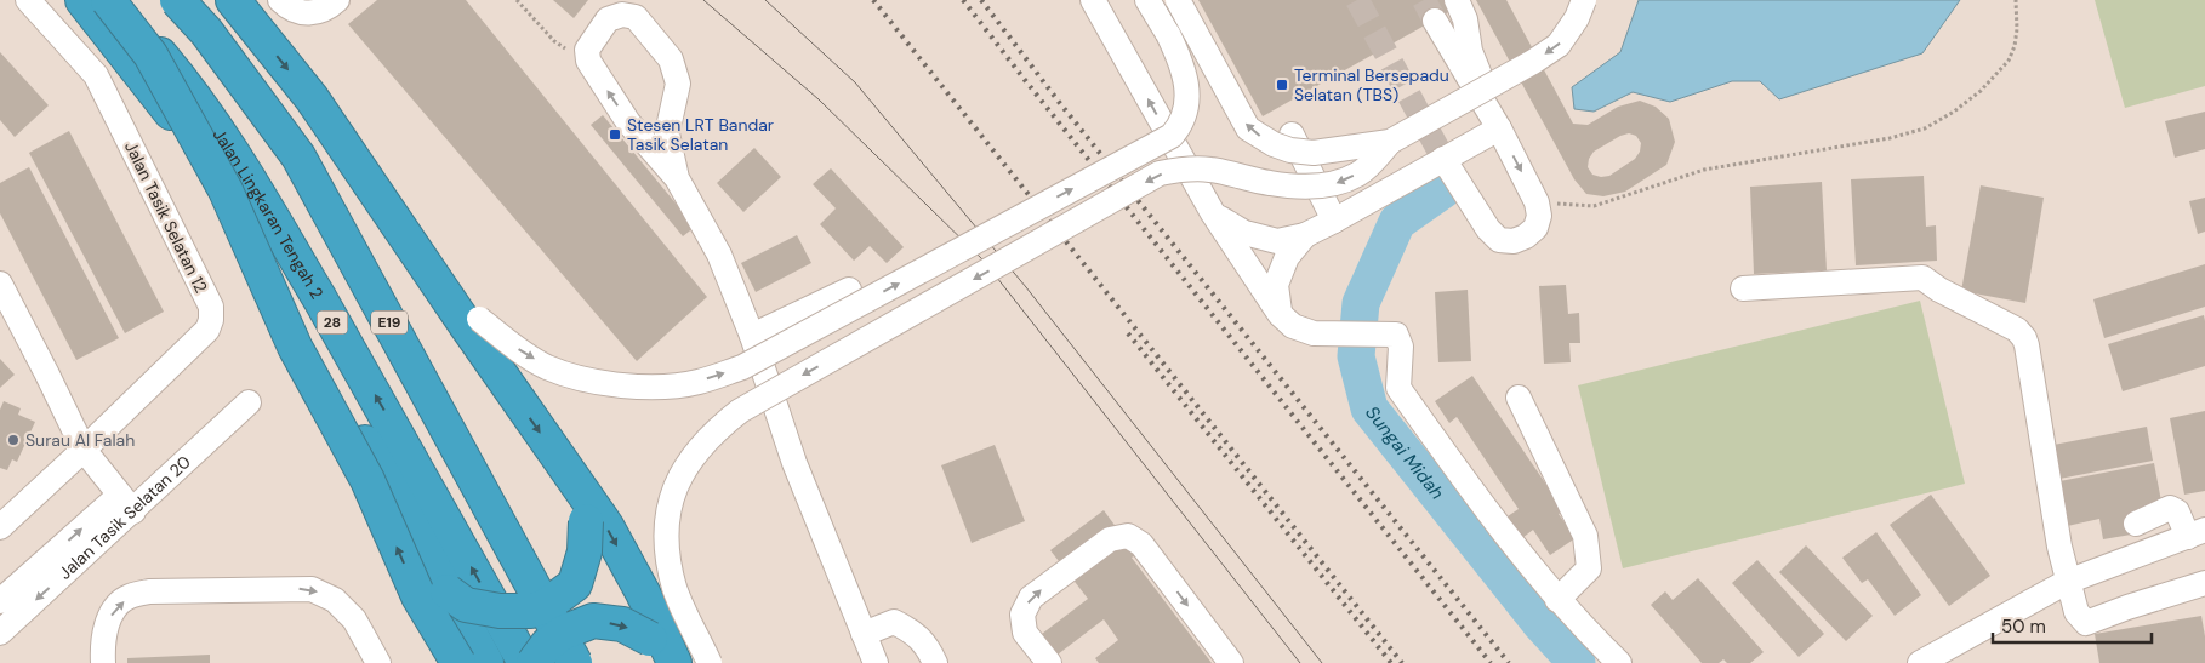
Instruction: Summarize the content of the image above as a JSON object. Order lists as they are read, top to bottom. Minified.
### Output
{"streets":{"highway":["Jalan Lingkaran Tengah 2","28","E19"],"street":["Jalan Tasik Selatan 12","Jalan Tasik Selatan 20"]},"water":["Sungai Midah"],"places":{"transit":["Terminal Bersepadu Selatan (TBS)","Stesen LRT Bandar Tasik Selatan"],"other":["Surau Al Falah"]},"scale_bar":"50 m"}
